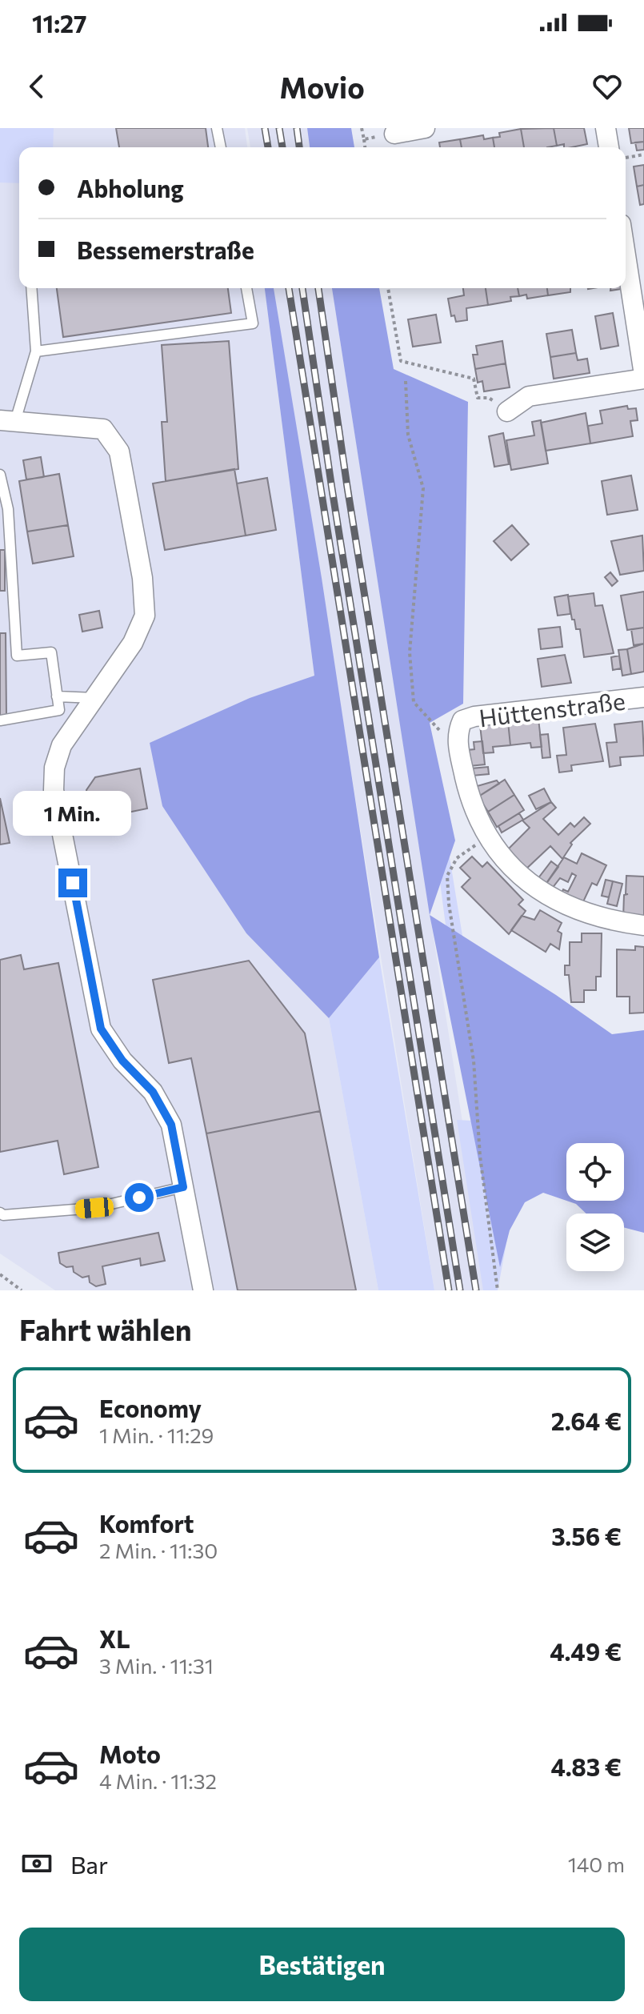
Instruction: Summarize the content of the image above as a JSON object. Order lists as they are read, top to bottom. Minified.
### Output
{"streets":{"street":["Hüttenstraße"]},"page":{"status":"11:27","header":"Movio","banner":["Abholung","Bessemerstraße"],"bubble":"1 Min.","heading":"Fahrt wählen","list":[{"name":"Economy","note":"1 Min. · 11:29","value":"2.64 €"},{"name":"Komfort","note":"2 Min. · 11:30","value":"3.56 €"},{"name":"XL","note":"3 Min. · 11:31","value":"4.49 €"},{"name":"Moto","note":"4 Min. · 11:32","value":"4.83 €"}],"pay":["Bar","140 m"],"buttons":"Bestätigen"}}
